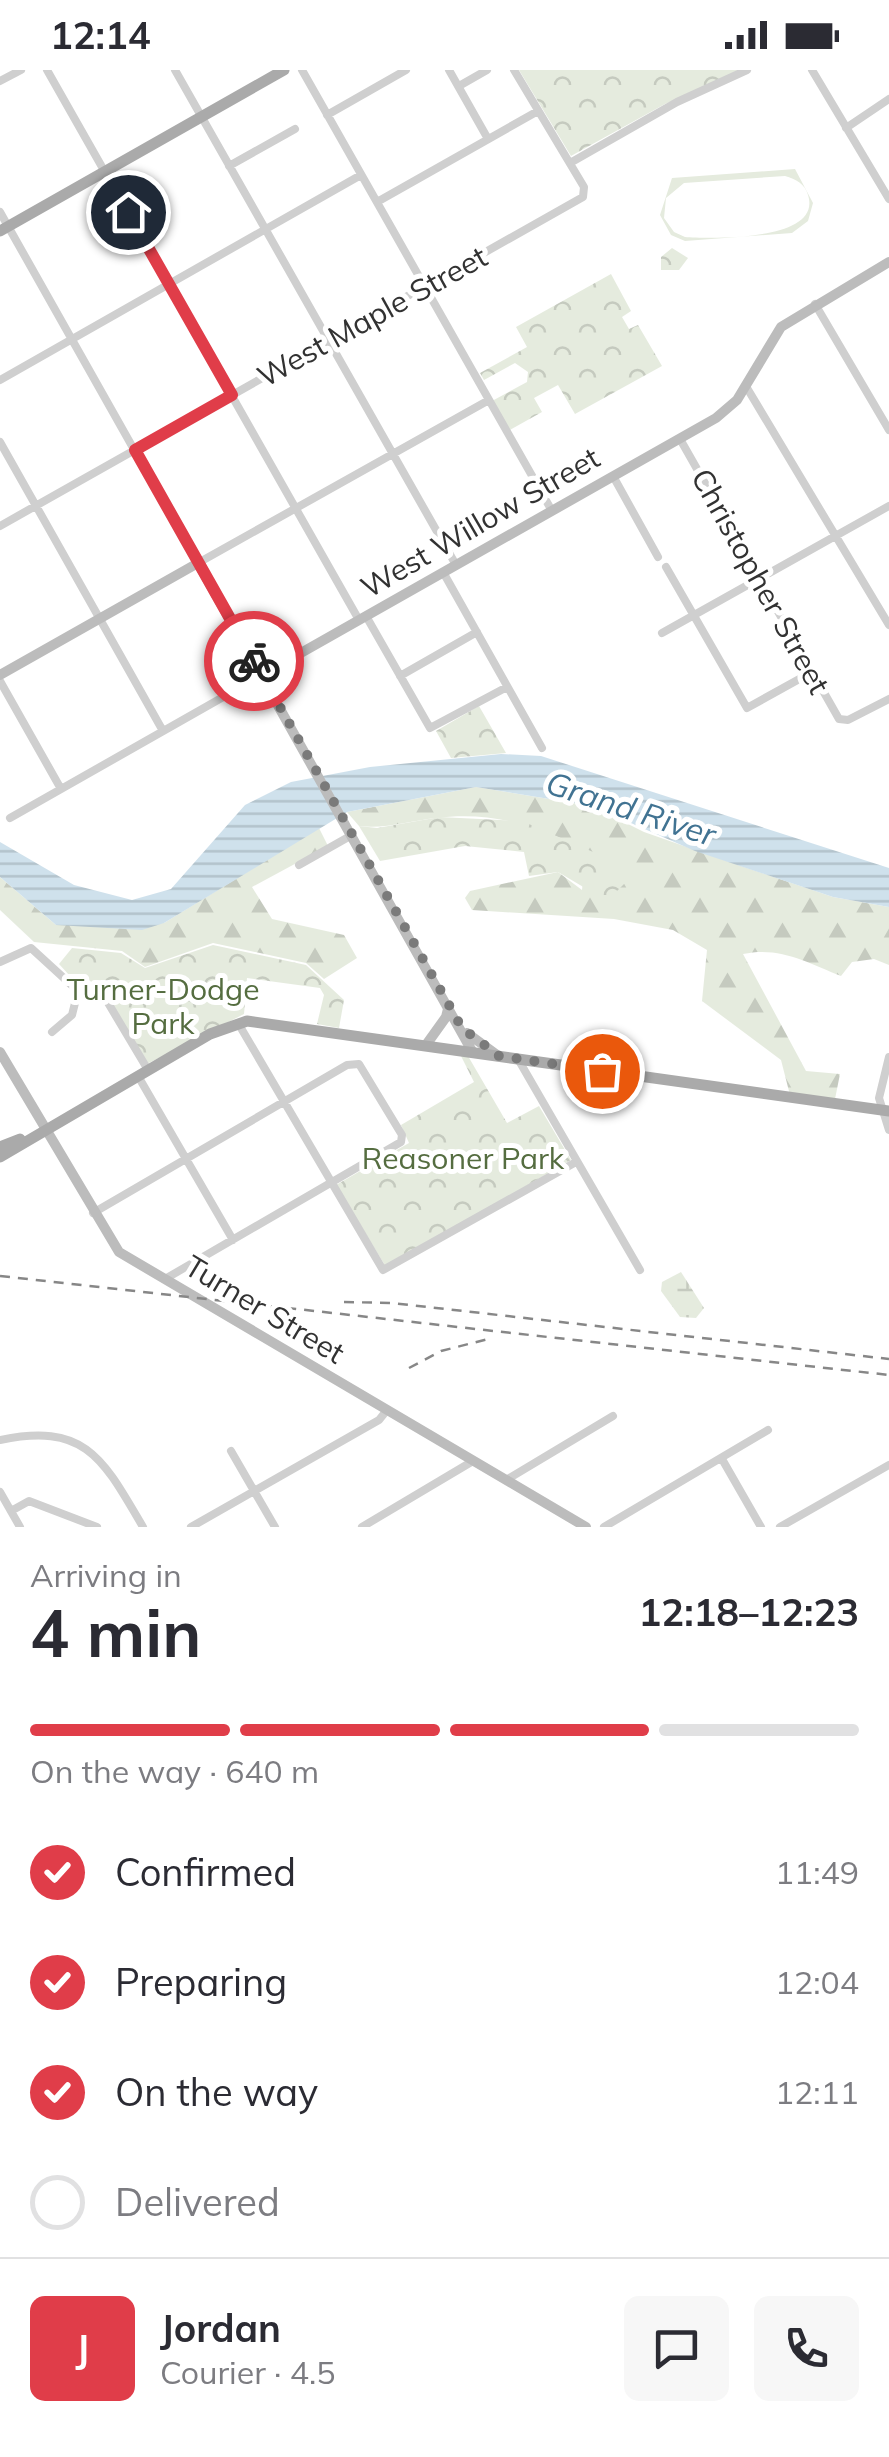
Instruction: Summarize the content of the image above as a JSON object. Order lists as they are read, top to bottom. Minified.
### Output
{"streets":{"street":["West Maple Street","West Willow Street","Christopher Street","Turner Street"]},"crossings":[["West Willow Street","Christopher Street"]],"water":["Grand River"],"parks":["Turner-Dodge Park","Reasoner Park"],"page":{"status":"12:14","heading":["4 min","Arriving in","12:18–12:23"],"panel":["Jordan","Courier · 4.5"],"bar":"On the way · 640 m","list":[["Confirmed","11:49"],["Preparing","12:04"],["On the way","12:11"],"Delivered"],"round":"J"}}
